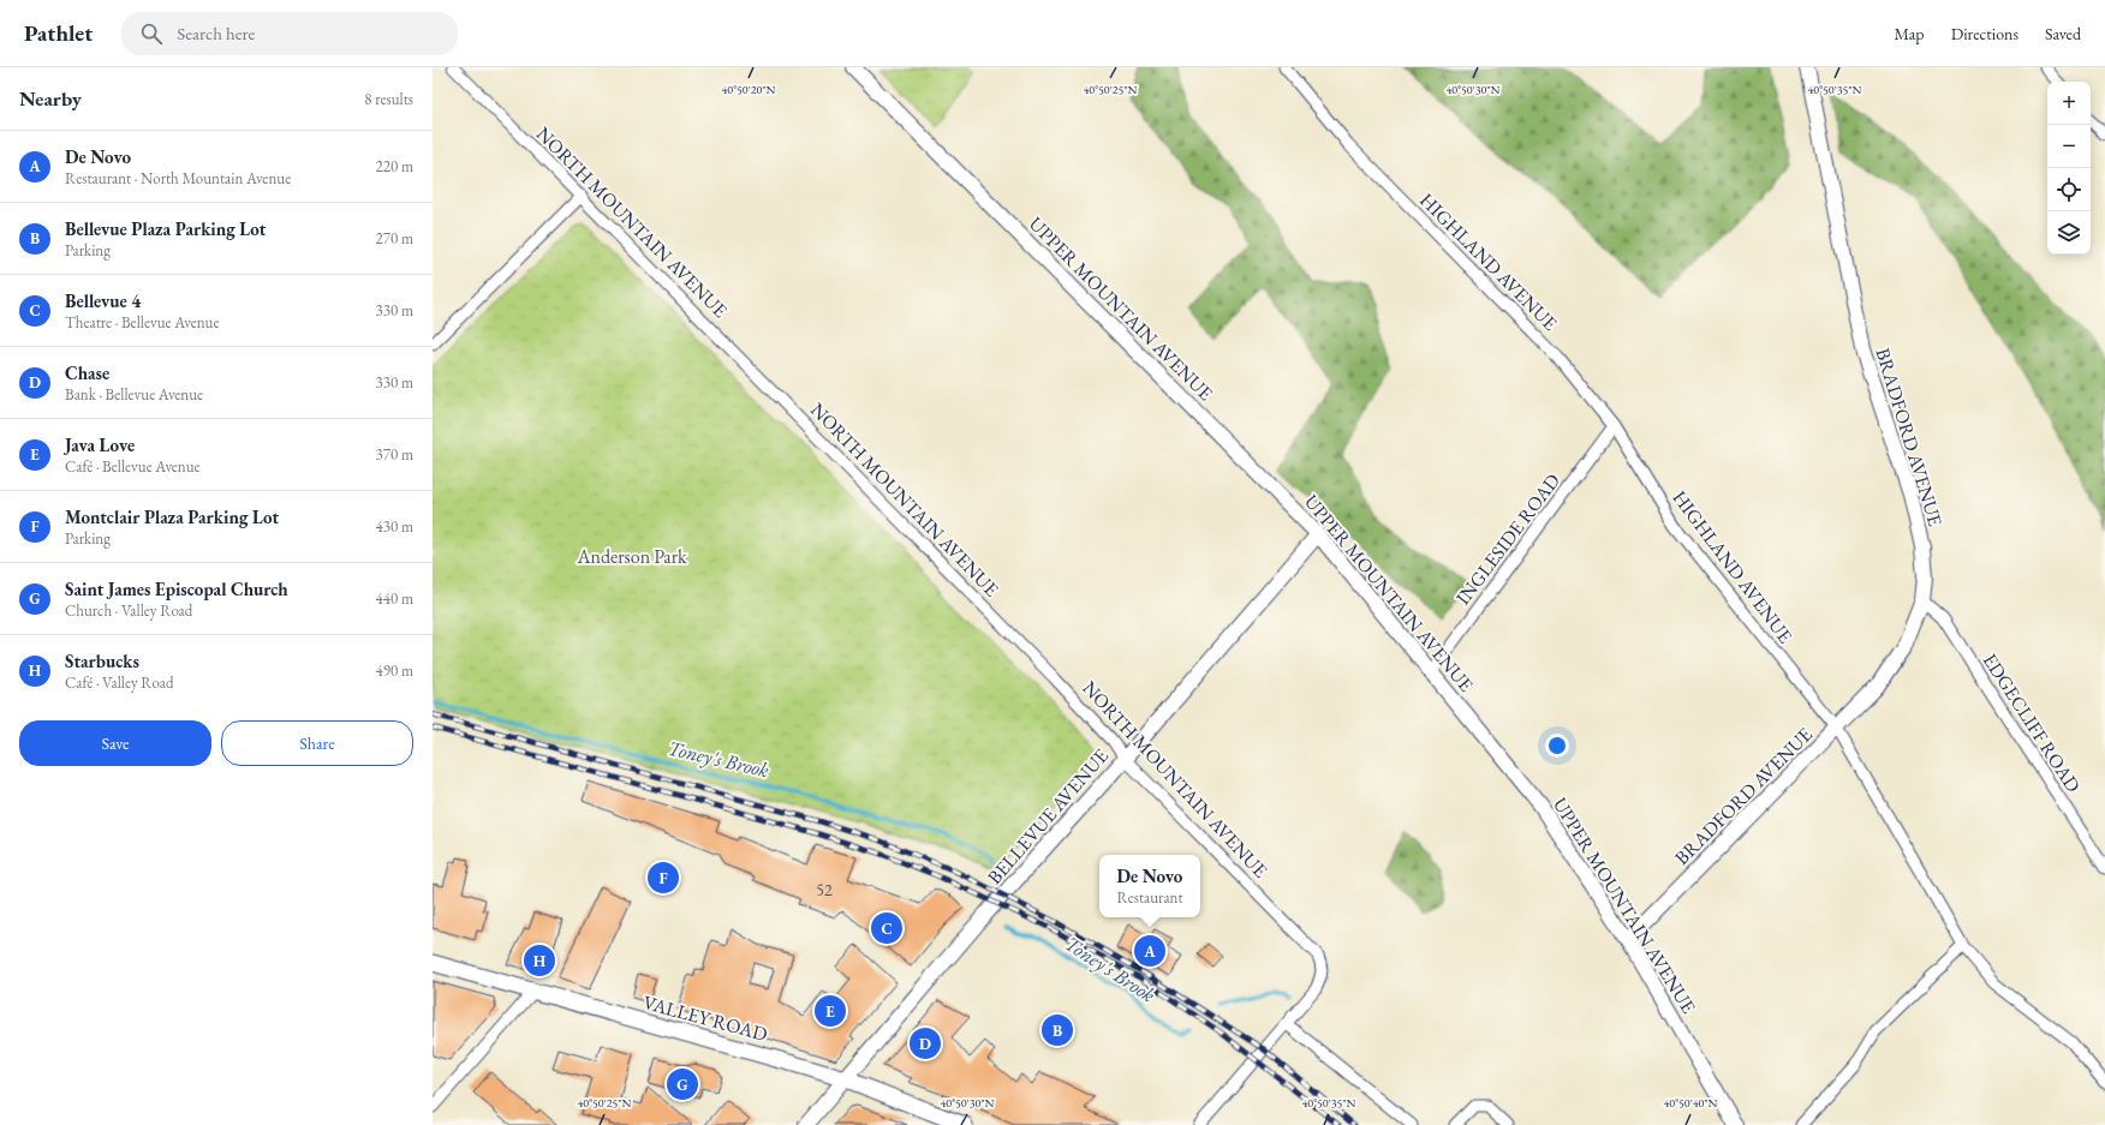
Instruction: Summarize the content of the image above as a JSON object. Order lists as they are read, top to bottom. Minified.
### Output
{"streets":{"main road":["VALLEY ROAD"],"street":["NORTH MOUNTAIN AVENUE","HIGHLAND AVENUE","UPPER MOUNTAIN AVENUE","BRADFORD AVENUE","INGLESIDE ROAD","EDGECLIFF ROAD","BELLEVUE AVENUE"]},"crossings":[["NORTH MOUNTAIN AVENUE","BELLEVUE AVENUE"],["HIGHLAND AVENUE","BRADFORD AVENUE"],["HIGHLAND AVENUE","INGLESIDE ROAD"],["UPPER MOUNTAIN AVENUE","BRADFORD AVENUE"],["UPPER MOUNTAIN AVENUE","INGLESIDE ROAD"],["UPPER MOUNTAIN AVENUE","BELLEVUE AVENUE"],["BRADFORD AVENUE","EDGECLIFF ROAD"],["BELLEVUE AVENUE","VALLEY ROAD"]],"water":["Toney's Brook"],"parks":["Anderson Park"],"house_numbers":["52"],"page":{"header":"Pathlet","search":"Search here","nav":["Map","Directions","Saved"],"heading":["Nearby","8 results"],"map_buttons":["+","−"],"list":[{"mark":"A","name":"De Novo","note":"Restaurant · North Mountain Avenue","value":"220 m"},{"mark":"B","name":"Bellevue Plaza Parking Lot","note":"Parking","value":"270 m"},{"mark":"C","name":"Bellevue 4","note":"Theatre · Bellevue Avenue","value":"330 m"},{"mark":"D","name":"Chase","note":"Bank · Bellevue Avenue","value":"330 m"},{"mark":"E","name":"Java Love","note":"Café · Bellevue Avenue","value":"370 m"},{"mark":"F","name":"Montclair Plaza Parking Lot","note":"Parking","value":"430 m"},{"mark":"G","name":"Saint James Episcopal Church","note":"Church · Valley Road","value":"440 m"},{"mark":"H","name":"Starbucks","note":"Café · Valley Road","value":"490 m"}],"buttons":["Save","Share"],"popup":["De Novo","Restaurant"],"pins":["F","C","A","H","E","B","D","G"]},"coordinates":["40°50'20\"N","40°50'25\"N","40°50'30\"N","40°50'35\"N","40°50'40\"N"]}
